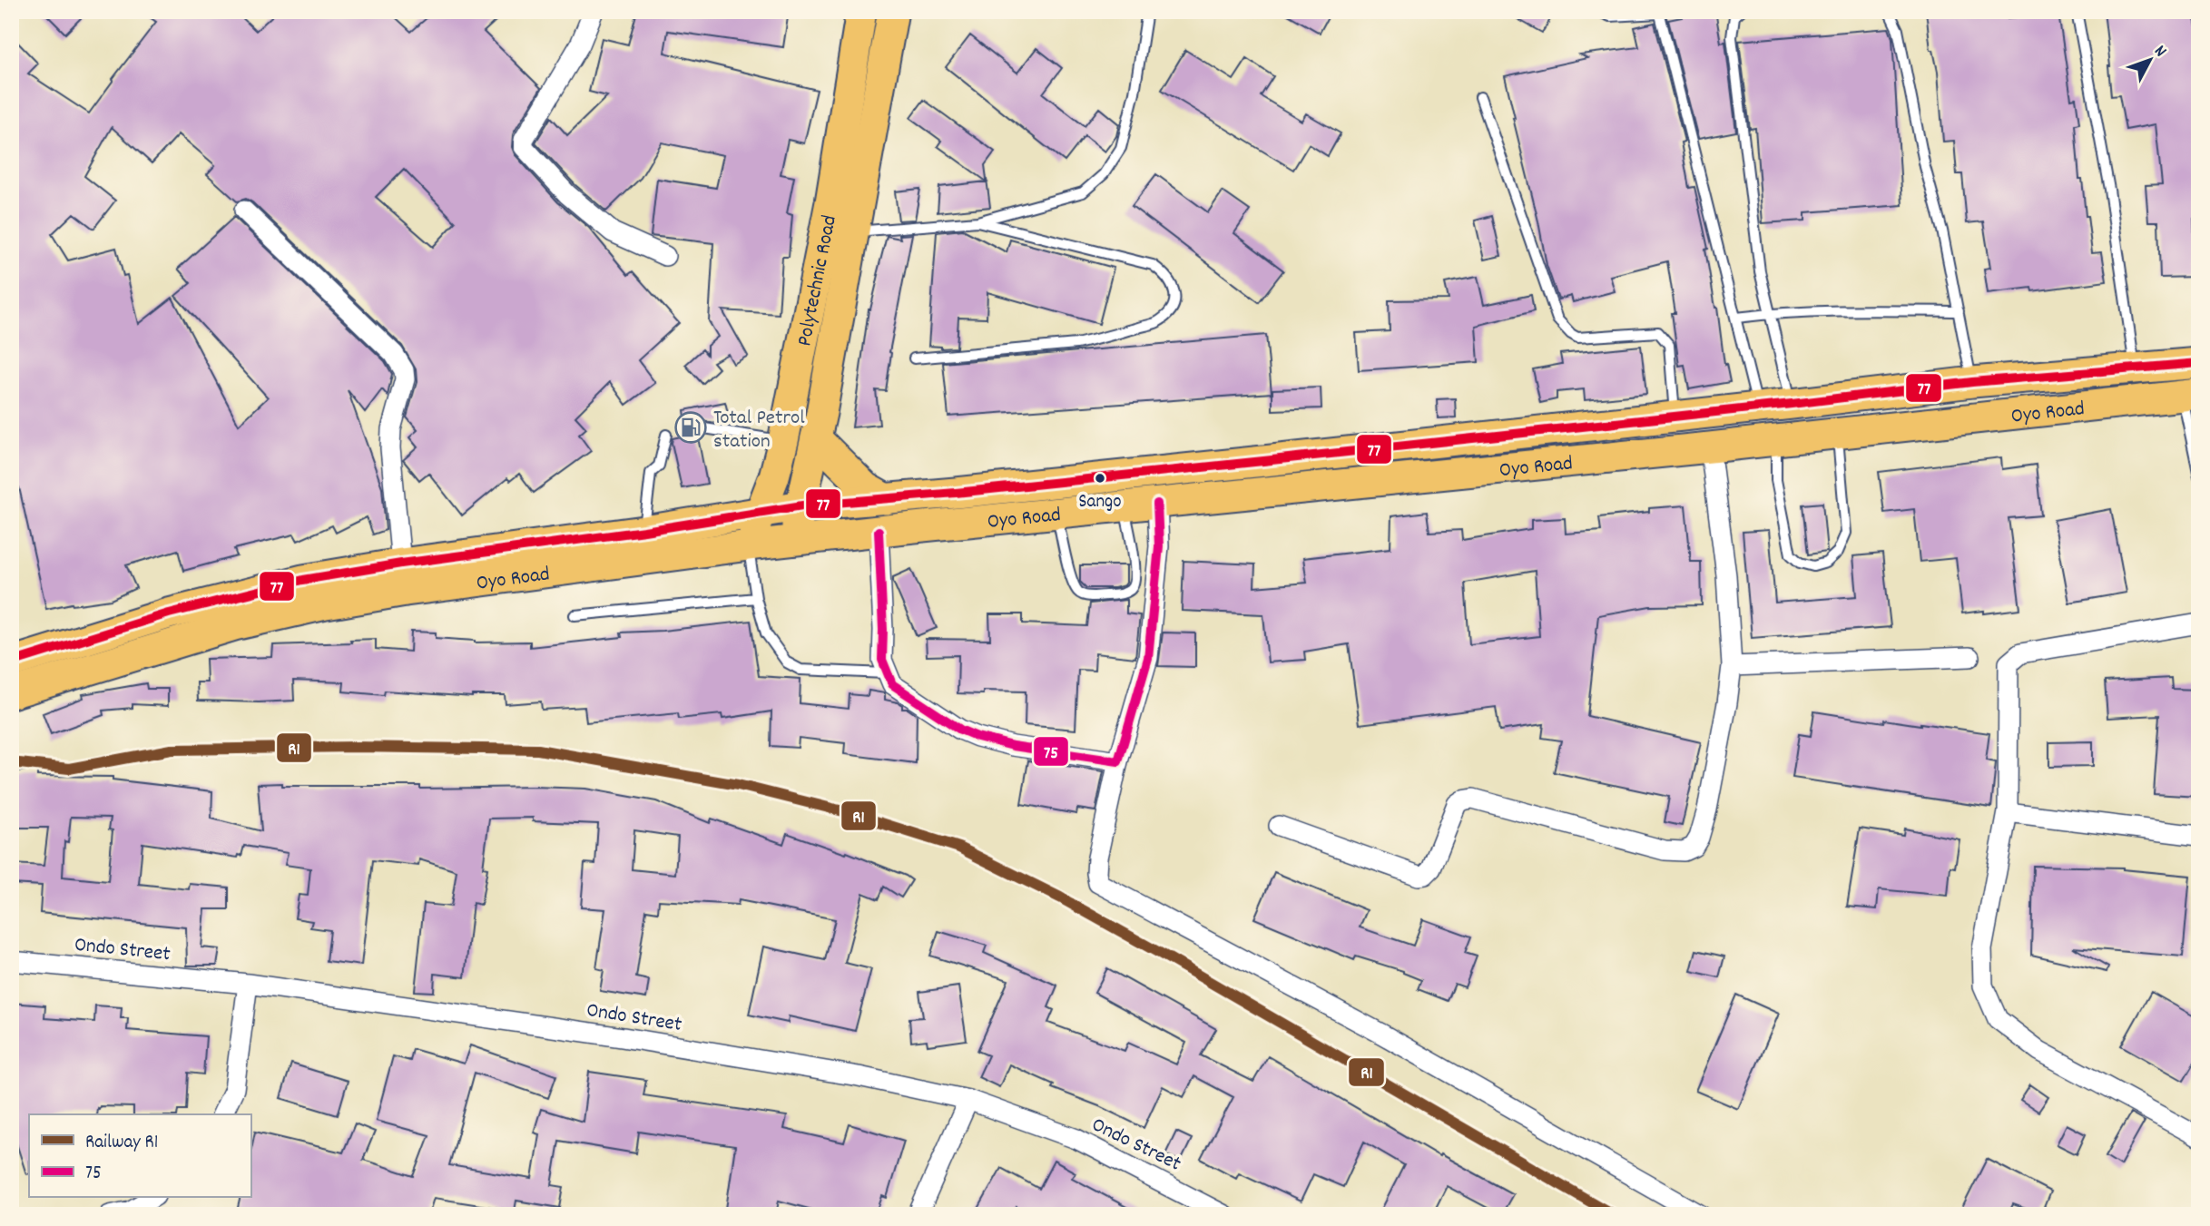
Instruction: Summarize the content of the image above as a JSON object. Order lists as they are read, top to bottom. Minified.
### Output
{"streets":{"main road":["Polytechnic Road","Oyo Road"],"street":["Ondo Street"]},"crossings":[["Polytechnic Road","Oyo Road"]],"places":{"fuel station":["Total Petrol station"],"other":["Sango"]},"lines":["transit line 77","transit line 75","rail line R1"],"legend":["Railway R1","75"],"north":"top right"}
